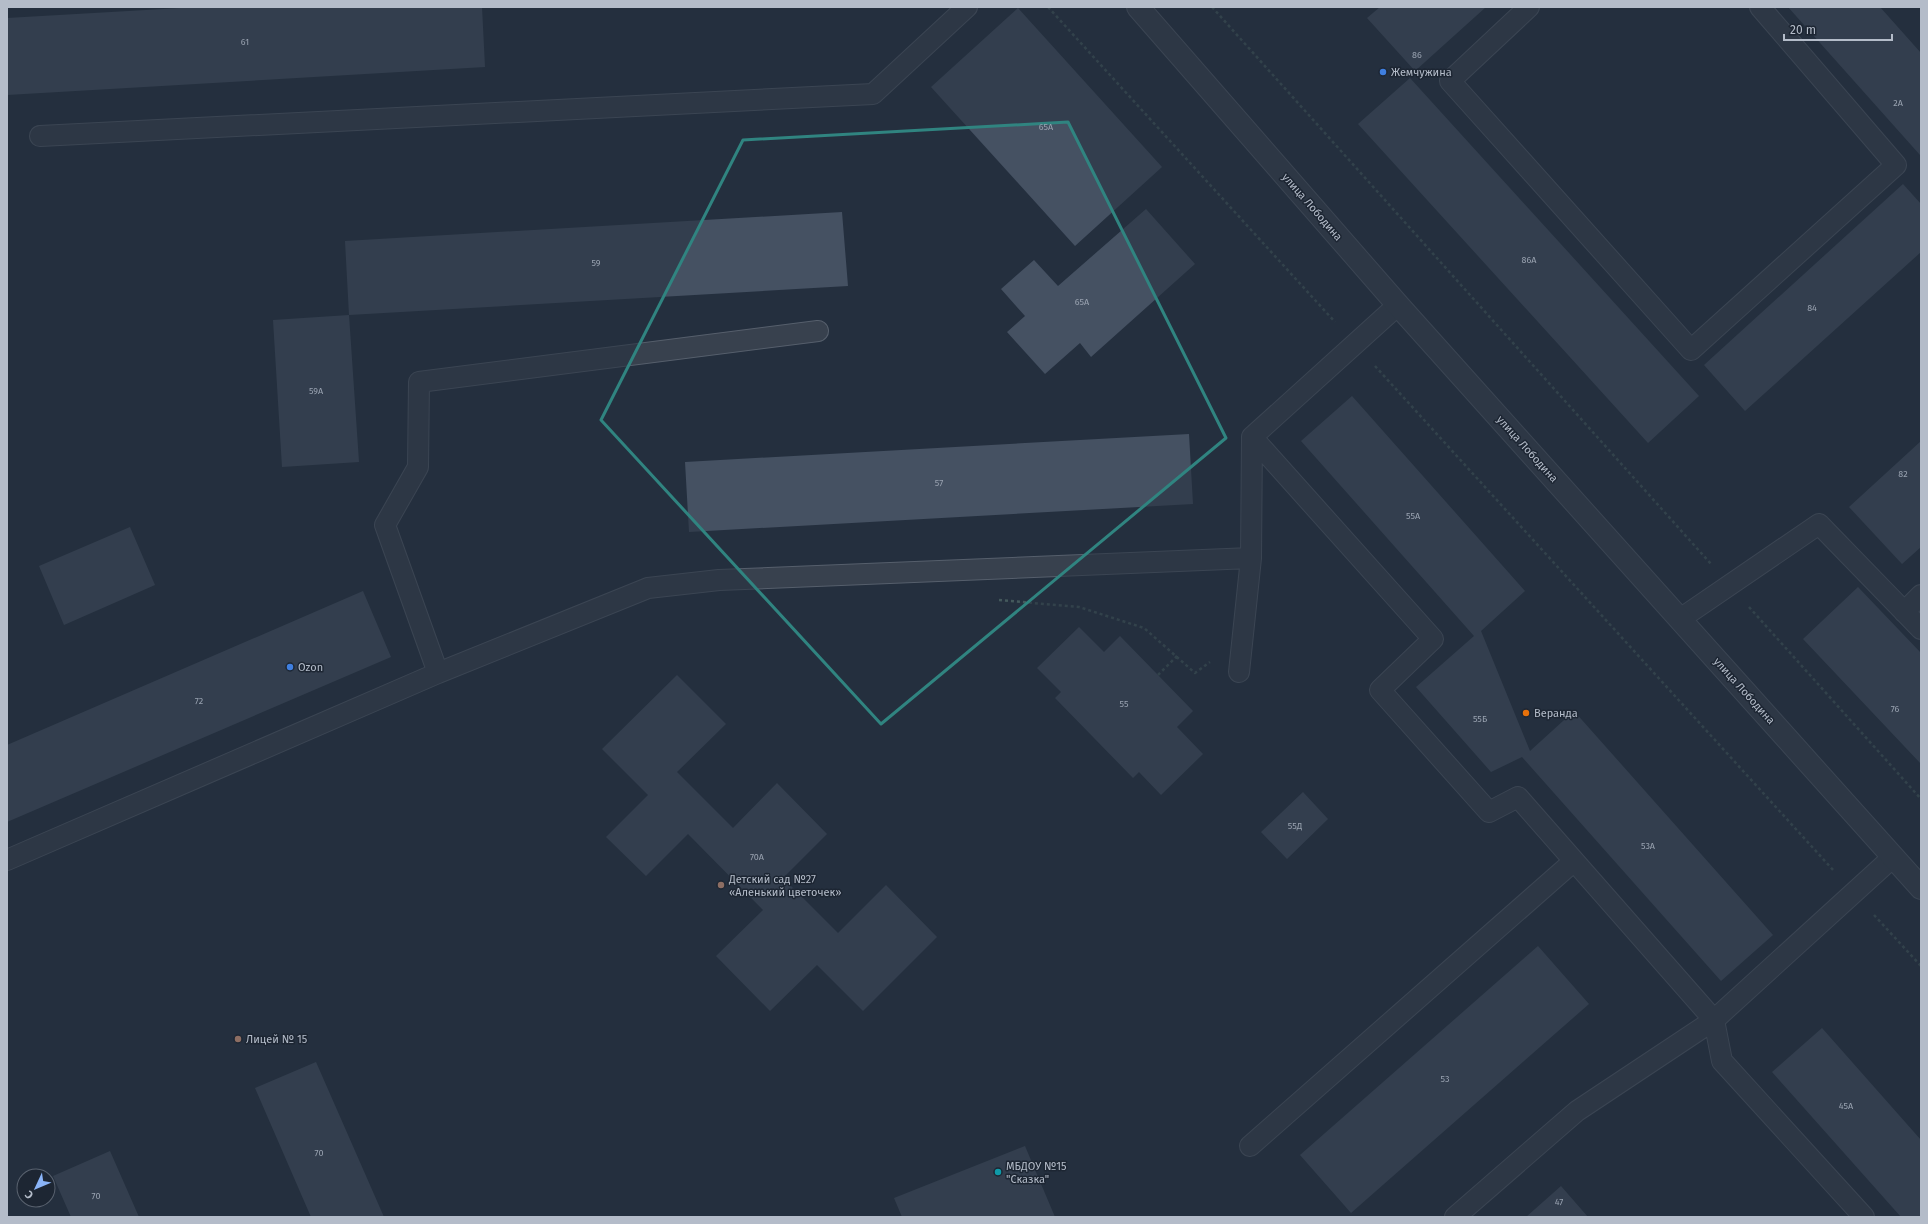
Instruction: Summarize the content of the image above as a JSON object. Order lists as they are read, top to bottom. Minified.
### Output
{"streets":{"street":["улица Лободина"]},"places":["Жемчужина","Ozon","Веранда","Детский сад №27 «Аленький цветочек»","Лицей № 15","МБДОУ №15 \"Сказка\""],"house_numbers":["61","86","2А","65А","86А","59","65А","84","59А","82","57","55А","72","55","76","55Б","55Д","53А","70А","53","45А","70","70","47"],"scale_bar":"20 m","north":"bottom left"}
